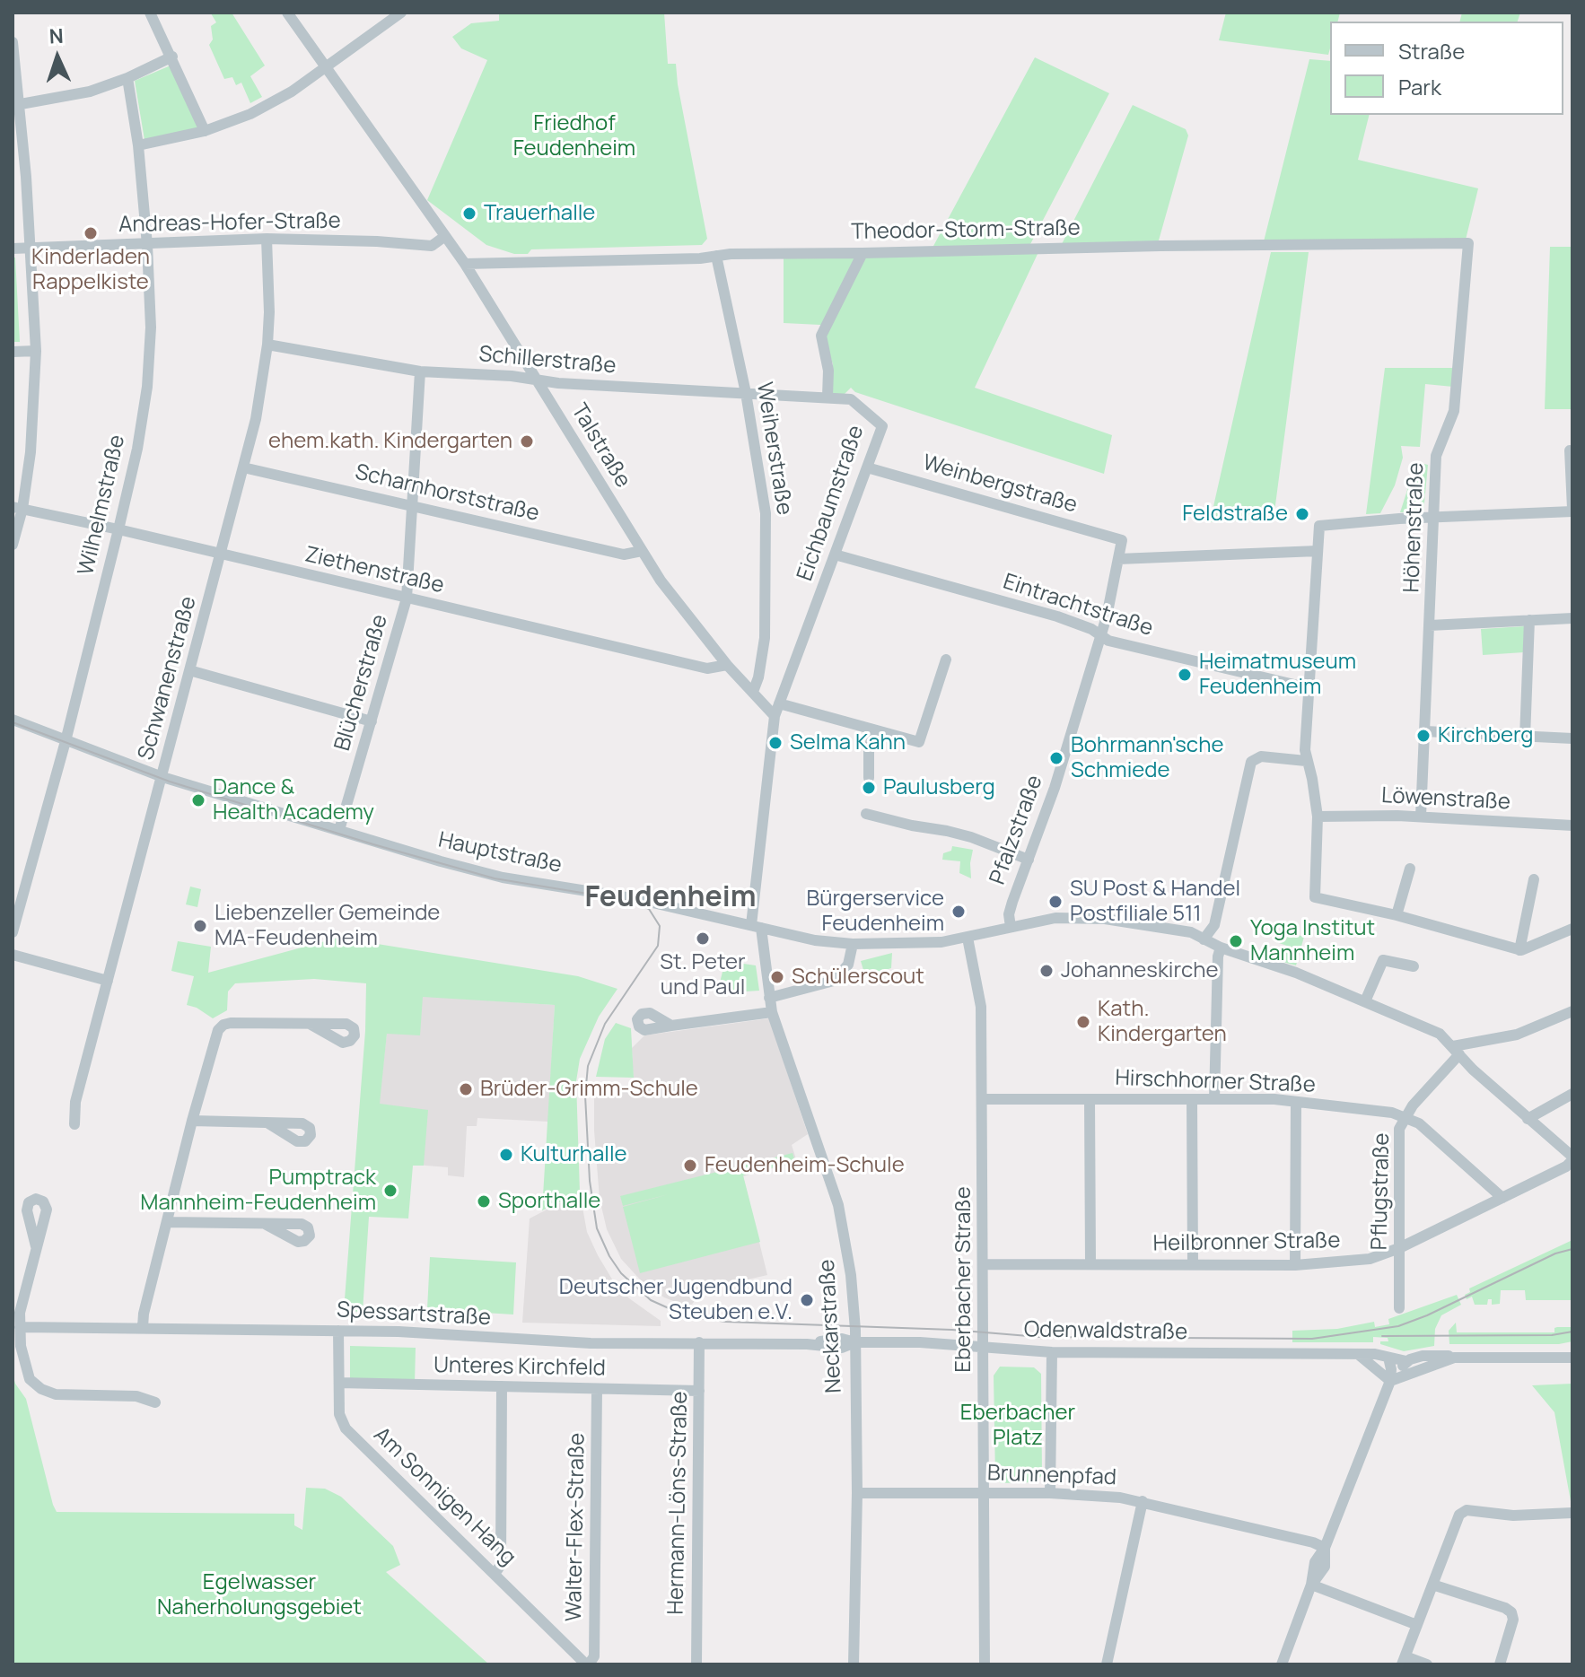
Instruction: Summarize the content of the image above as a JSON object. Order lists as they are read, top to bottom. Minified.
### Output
{"streets":{"street":["Andreas-Hofer-Straße","Theodor-Storm-Straße","Schillerstraße","Talstraße","Weiherstraße","Weinbergstraße","Scharnhorststraße","Eichbaumstraße","Wilhelmstraße","Höhenstraße","Ziethenstraße","Eintrachtstraße","Schwanenstraße","Blücherstraße","Löwenstraße","Pfalzstraße","Hauptstraße","Hirschhorner Straße","Pflugstraße","Heilbronner Straße","Eberbacher Straße","Spessartstraße","Neckarstraße","Odenwaldstraße","Unteres Kirchfeld","Brunnenpfad","Am Sonnigen Hang","Hermann-Löns-Straße","Walter-Flex-Straße"]},"crossings":[["Andreas-Hofer-Straße","Talstraße"],["Andreas-Hofer-Straße","Wilhelmstraße"],["Andreas-Hofer-Straße","Schwanenstraße"],["Theodor-Storm-Straße","Talstraße"],["Theodor-Storm-Straße","Weiherstraße"],["Theodor-Storm-Straße","Eichbaumstraße"],["Theodor-Storm-Straße","Höhenstraße"],["Schillerstraße","Talstraße"],["Schillerstraße","Weiherstraße"],["Schillerstraße","Eichbaumstraße"],["Schillerstraße","Schwanenstraße"],["Schillerstraße","Blücherstraße"],["Talstraße","Weiherstraße"],["Talstraße","Scharnhorststraße"],["Talstraße","Eichbaumstraße"],["Talstraße","Ziethenstraße"],["Weinbergstraße","Eichbaumstraße"],["Weinbergstraße","Pfalzstraße"],["Scharnhorststraße","Schwanenstraße"],["Scharnhorststraße","Blücherstraße"],["Eichbaumstraße","Eintrachtstraße"],["Wilhelmstraße","Ziethenstraße"],["Wilhelmstraße","Hauptstraße"],["Höhenstraße","Löwenstraße"],["Ziethenstraße","Schwanenstraße"],["Ziethenstraße","Blücherstraße"],["Eintrachtstraße","Pfalzstraße"],["Schwanenstraße","Hauptstraße"],["Blücherstraße","Hauptstraße"],["Pfalzstraße","Hauptstraße"],["Hauptstraße","Pflugstraße"],["Hauptstraße","Heilbronner Straße"],["Hauptstraße","Eberbacher Straße"],["Hauptstraße","Neckarstraße"],["Hirschhorner Straße","Pflugstraße"],["Hirschhorner Straße","Heilbronner Straße"],["Hirschhorner Straße","Eberbacher Straße"],["Pflugstraße","Heilbronner Straße"],["Heilbronner Straße","Eberbacher Straße"],["Eberbacher Straße","Odenwaldstraße"],["Eberbacher Straße","Brunnenpfad"],["Spessartstraße","Neckarstraße"],["Spessartstraße","Odenwaldstraße"],["Spessartstraße","Am Sonnigen Hang"],["Spessartstraße","Hermann-Löns-Straße"],["Neckarstraße","Odenwaldstraße"],["Neckarstraße","Brunnenpfad"],["Unteres Kirchfeld","Am Sonnigen Hang"],["Unteres Kirchfeld","Hermann-Löns-Straße"],["Unteres Kirchfeld","Walter-Flex-Straße"],["Am Sonnigen Hang","Walter-Flex-Straße"]],"districts":["Feudenheim"],"parks":["Friedhof Feudenheim","Eberbacher Platz","Egelwasser Naherholungsgebiet"],"places":["Trauerhalle","Kinderladen Rappelkiste","ehem.kath. Kindergarten","Feldstraße","Heimatmuseum Feudenheim","Kirchberg","Selma Kahn","Bohrmann'sche Schmiede","Paulusberg","Dance & Health Academy","SU Post & Handel Postfiliale 511","Bürgerservice Feudenheim","Liebenzeller Gemeinde MA-Feudenheim","St. Peter und Paul","Yoga Institut Mannheim","Johanneskirche","Schülerscout","Kath. Kindergarten","Brüder-Grimm-Schule","Kulturhalle","Feudenheim-Schule","Pumptrack Mannheim-Feudenheim","Sporthalle","Deutscher Jugendbund Steuben e.V."],"legend":["Straße","Park"],"north":"top"}
